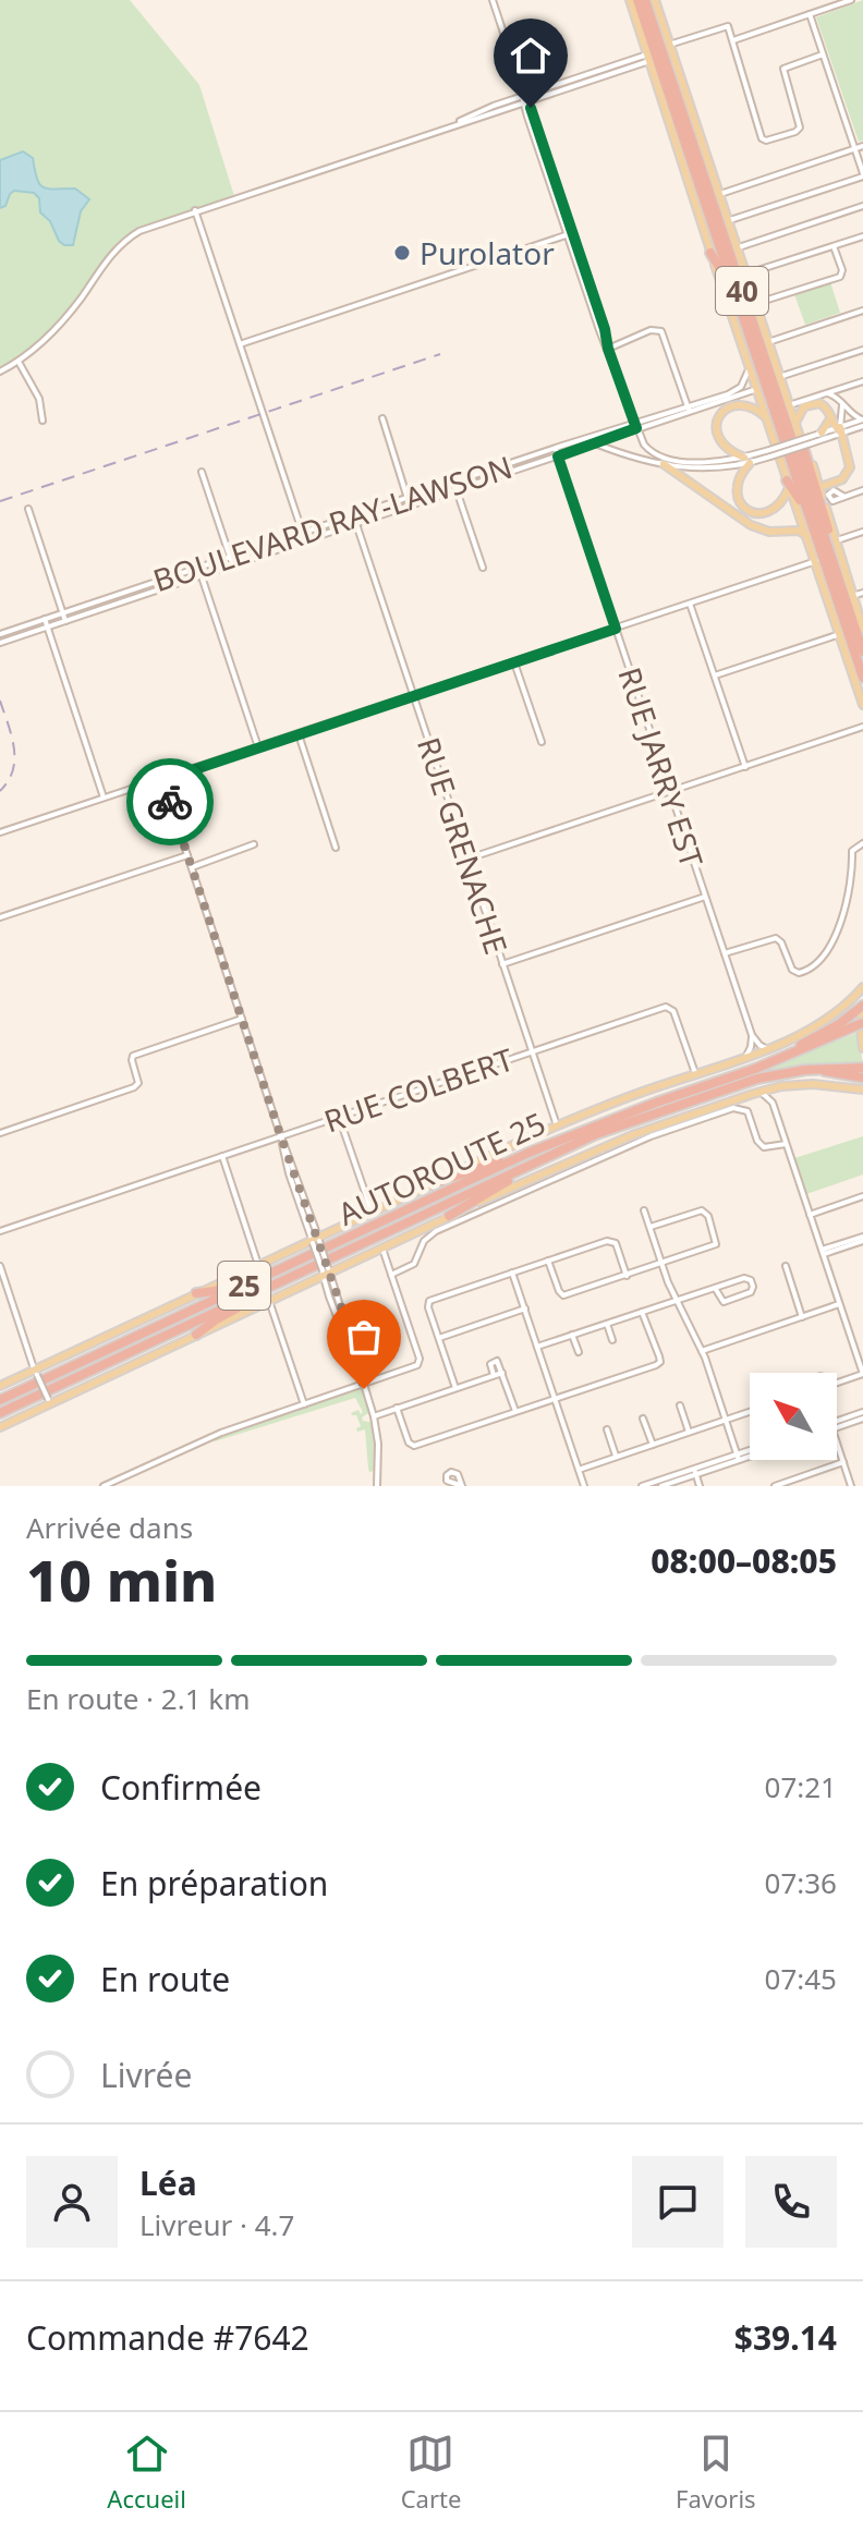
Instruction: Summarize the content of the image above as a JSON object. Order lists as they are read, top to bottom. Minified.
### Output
{"streets":{"highway":["40","AUTOROUTE 25","25"],"street":["BOULEVARD RAY-LAWSON","RUE JARRY EST","RUE GRENACHE","RUE COLBERT"]},"crossings":[["BOULEVARD RAY-LAWSON","RUE JARRY EST"],["BOULEVARD RAY-LAWSON","RUE GRENACHE"],["RUE GRENACHE","RUE COLBERT"]],"places":["Purolator"],"north":"top left","page":{"heading":["10 min","Arrivée dans","08:00–08:05"],"panel":["Léa","Livreur · 4.7","Commande #7642","$39.14"],"bar":"En route · 2.1 km","list":[["Confirmée","07:21"],["En préparation","07:36"],["En route","07:45"],"Livrée"],"tabs":["Accueil","Carte","Favoris"]}}
